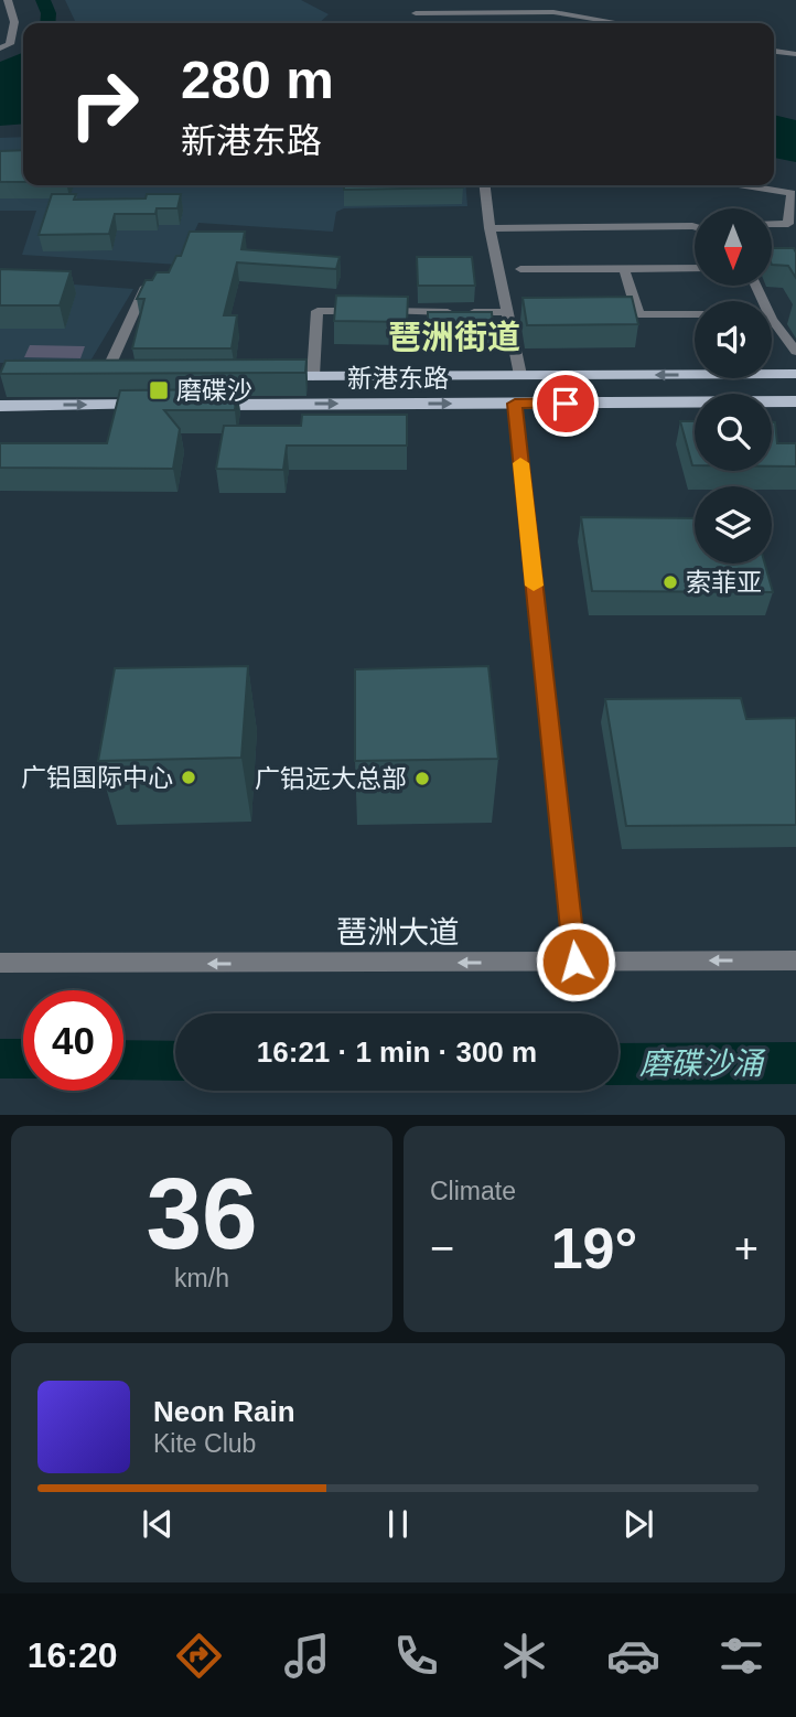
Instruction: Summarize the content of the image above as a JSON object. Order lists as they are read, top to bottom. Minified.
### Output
{"streets":{"main road":["新港东路"],"street":["琶洲大道"]},"one_way":["琶洲大道"],"districts":["琶洲街道"],"water":["磨碟沙涌"],"places":{"transit":["磨碟沙"],"other":["索菲亚","广铝国际中心","广铝远大总部"]},"north":"bottom","page":{"turn":["280 m","新港东路"],"limit":"40","trip":"16:21 · 1 min · 300 m","tile":[["36","km/h"],"Climate"],"heat":["−","19°","+"],"song":["Neon Rain","Kite Club"],"tabs":"16:20"}}
